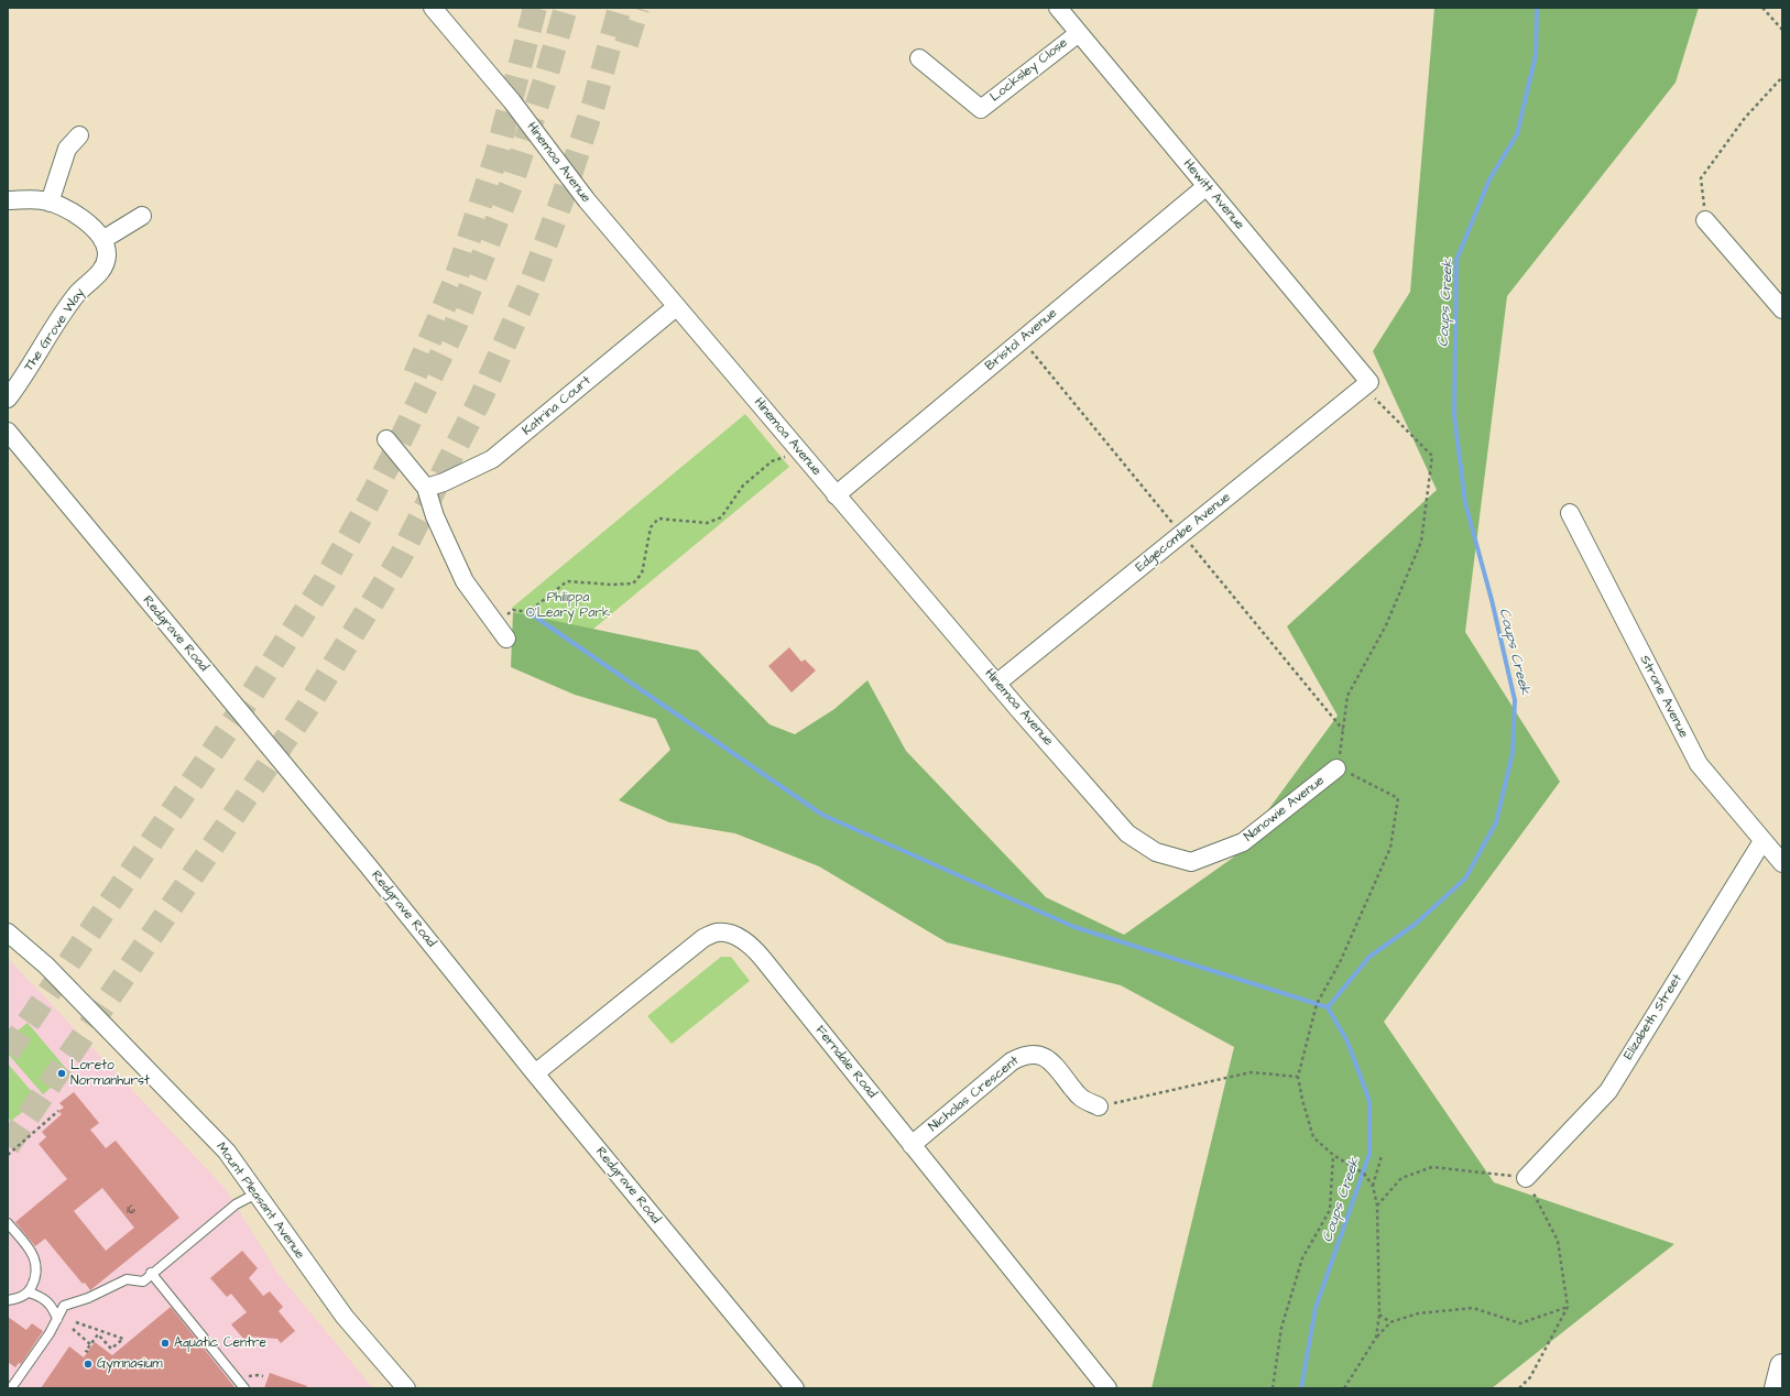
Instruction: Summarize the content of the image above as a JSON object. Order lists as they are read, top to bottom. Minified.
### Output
{"streets":{"street":["Locksley Close","Hinemoa Avenue","Hewitt Avenue","The Grove Way","Bristol Avenue","Katrina Court","Edgecombe Avenue","Redgrave Road","Strone Avenue","Nanowie Avenue","Elizabeth Street","Ferndale Road","Nicholas Crescent","Mount Pleasant Avenue"]},"crossings":[["Locksley Close","Hewitt Avenue"],["Hinemoa Avenue","Bristol Avenue"],["Hinemoa Avenue","Katrina Court"],["Hinemoa Avenue","Edgecombe Avenue"],["Hinemoa Avenue","Nanowie Avenue"],["Hewitt Avenue","Bristol Avenue"],["Hewitt Avenue","Edgecombe Avenue"],["Redgrave Road","Ferndale Road"],["Strone Avenue","Elizabeth Street"],["Ferndale Road","Nicholas Crescent"]],"water":["Coups Creek"],"parks":["Philippa O'Leary Park"],"places":["Loreto Normanhurst","Aquatic Centre","Gymnasium"],"house_numbers":["16"]}
